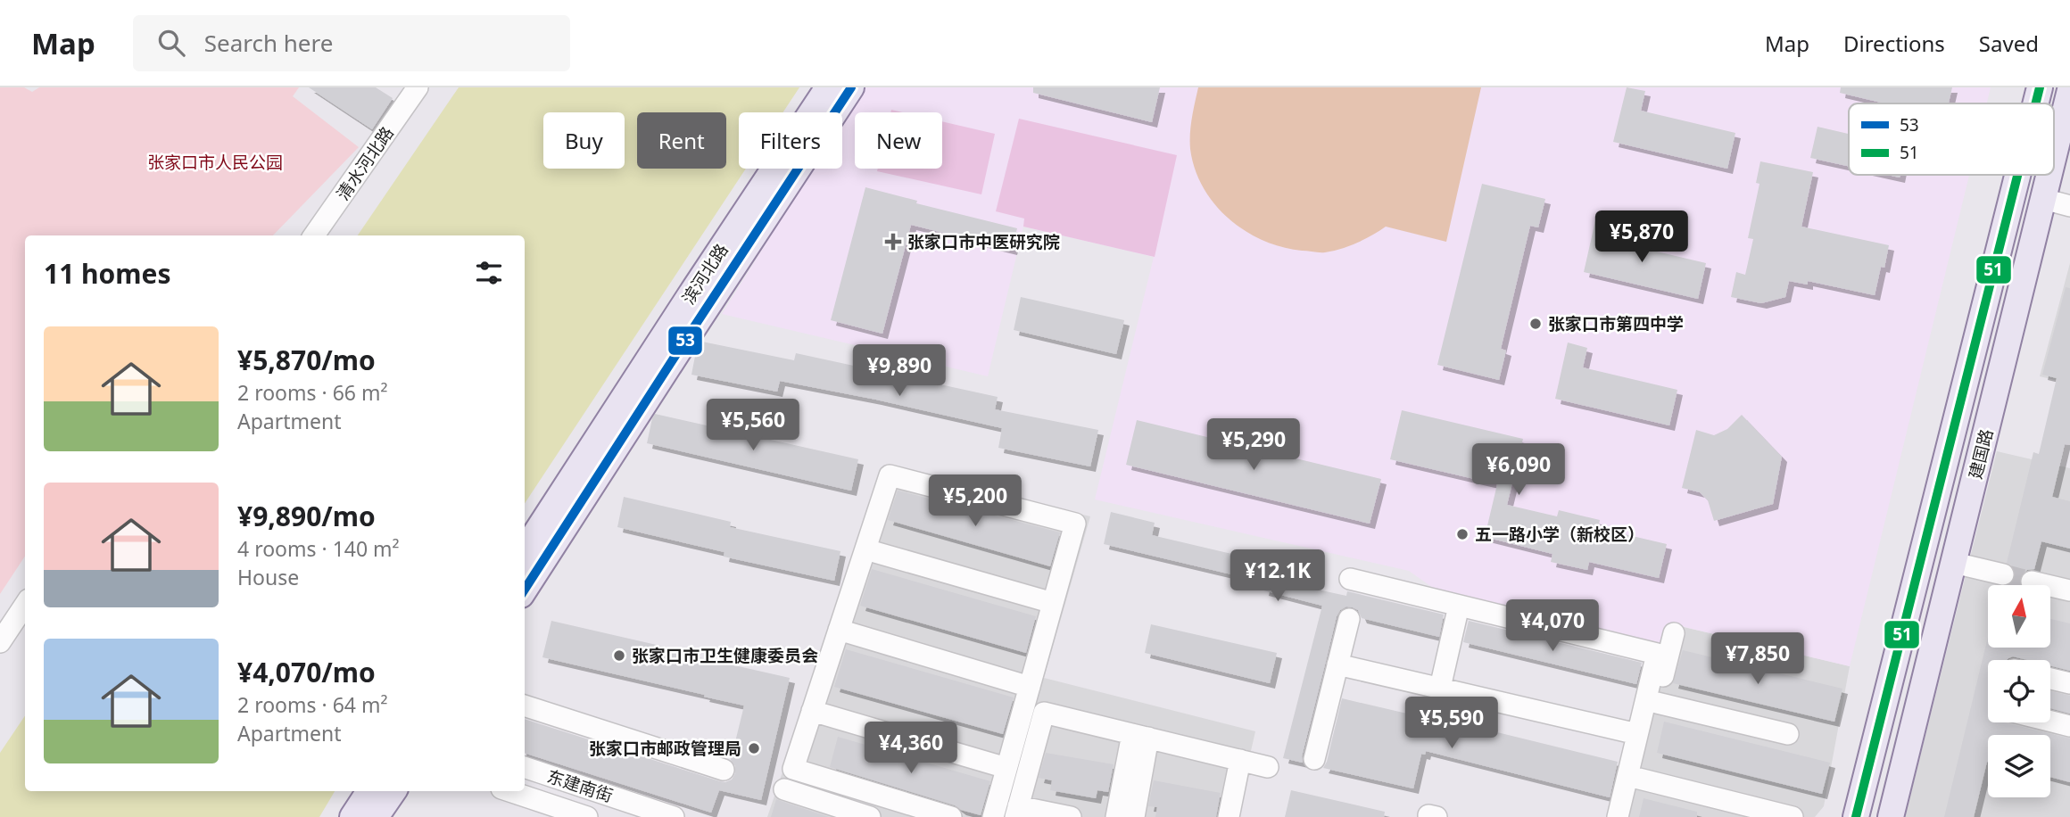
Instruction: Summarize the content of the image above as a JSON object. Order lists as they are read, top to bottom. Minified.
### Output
{"streets":{"main road":["滨河北路","建国路"],"street":["清水河北路","东建南街"]},"parks":["张家口市人民公园"],"places":{"health":["张家口市中医研究院"],"other":["张家口市第四中学","五一路小学（新校区）","张家口市卫生健康委员会","张家口市邮政管理局"]},"lines":["transit line 53","transit line 51"],"legend":["53","51"],"north":"top","page":{"header":"Map","search":"Search here","nav":["Map","Directions","Saved"],"chip":["Buy","Rent","Filters","New"],"price":["¥5,870","¥9,890","¥5,560","¥5,290","¥6,090","¥5,200","¥12.1K","¥4,070","¥7,850","¥5,590","¥4,360"],"heading":"11 homes","list":[{"name":"¥5,870/mo","note":"2 rooms · 66 m² · Apartment"},{"name":"¥9,890/mo","note":"4 rooms · 140 m² · House"},{"name":"¥4,070/mo","note":"2 rooms · 64 m² · Apartment"}]}}
